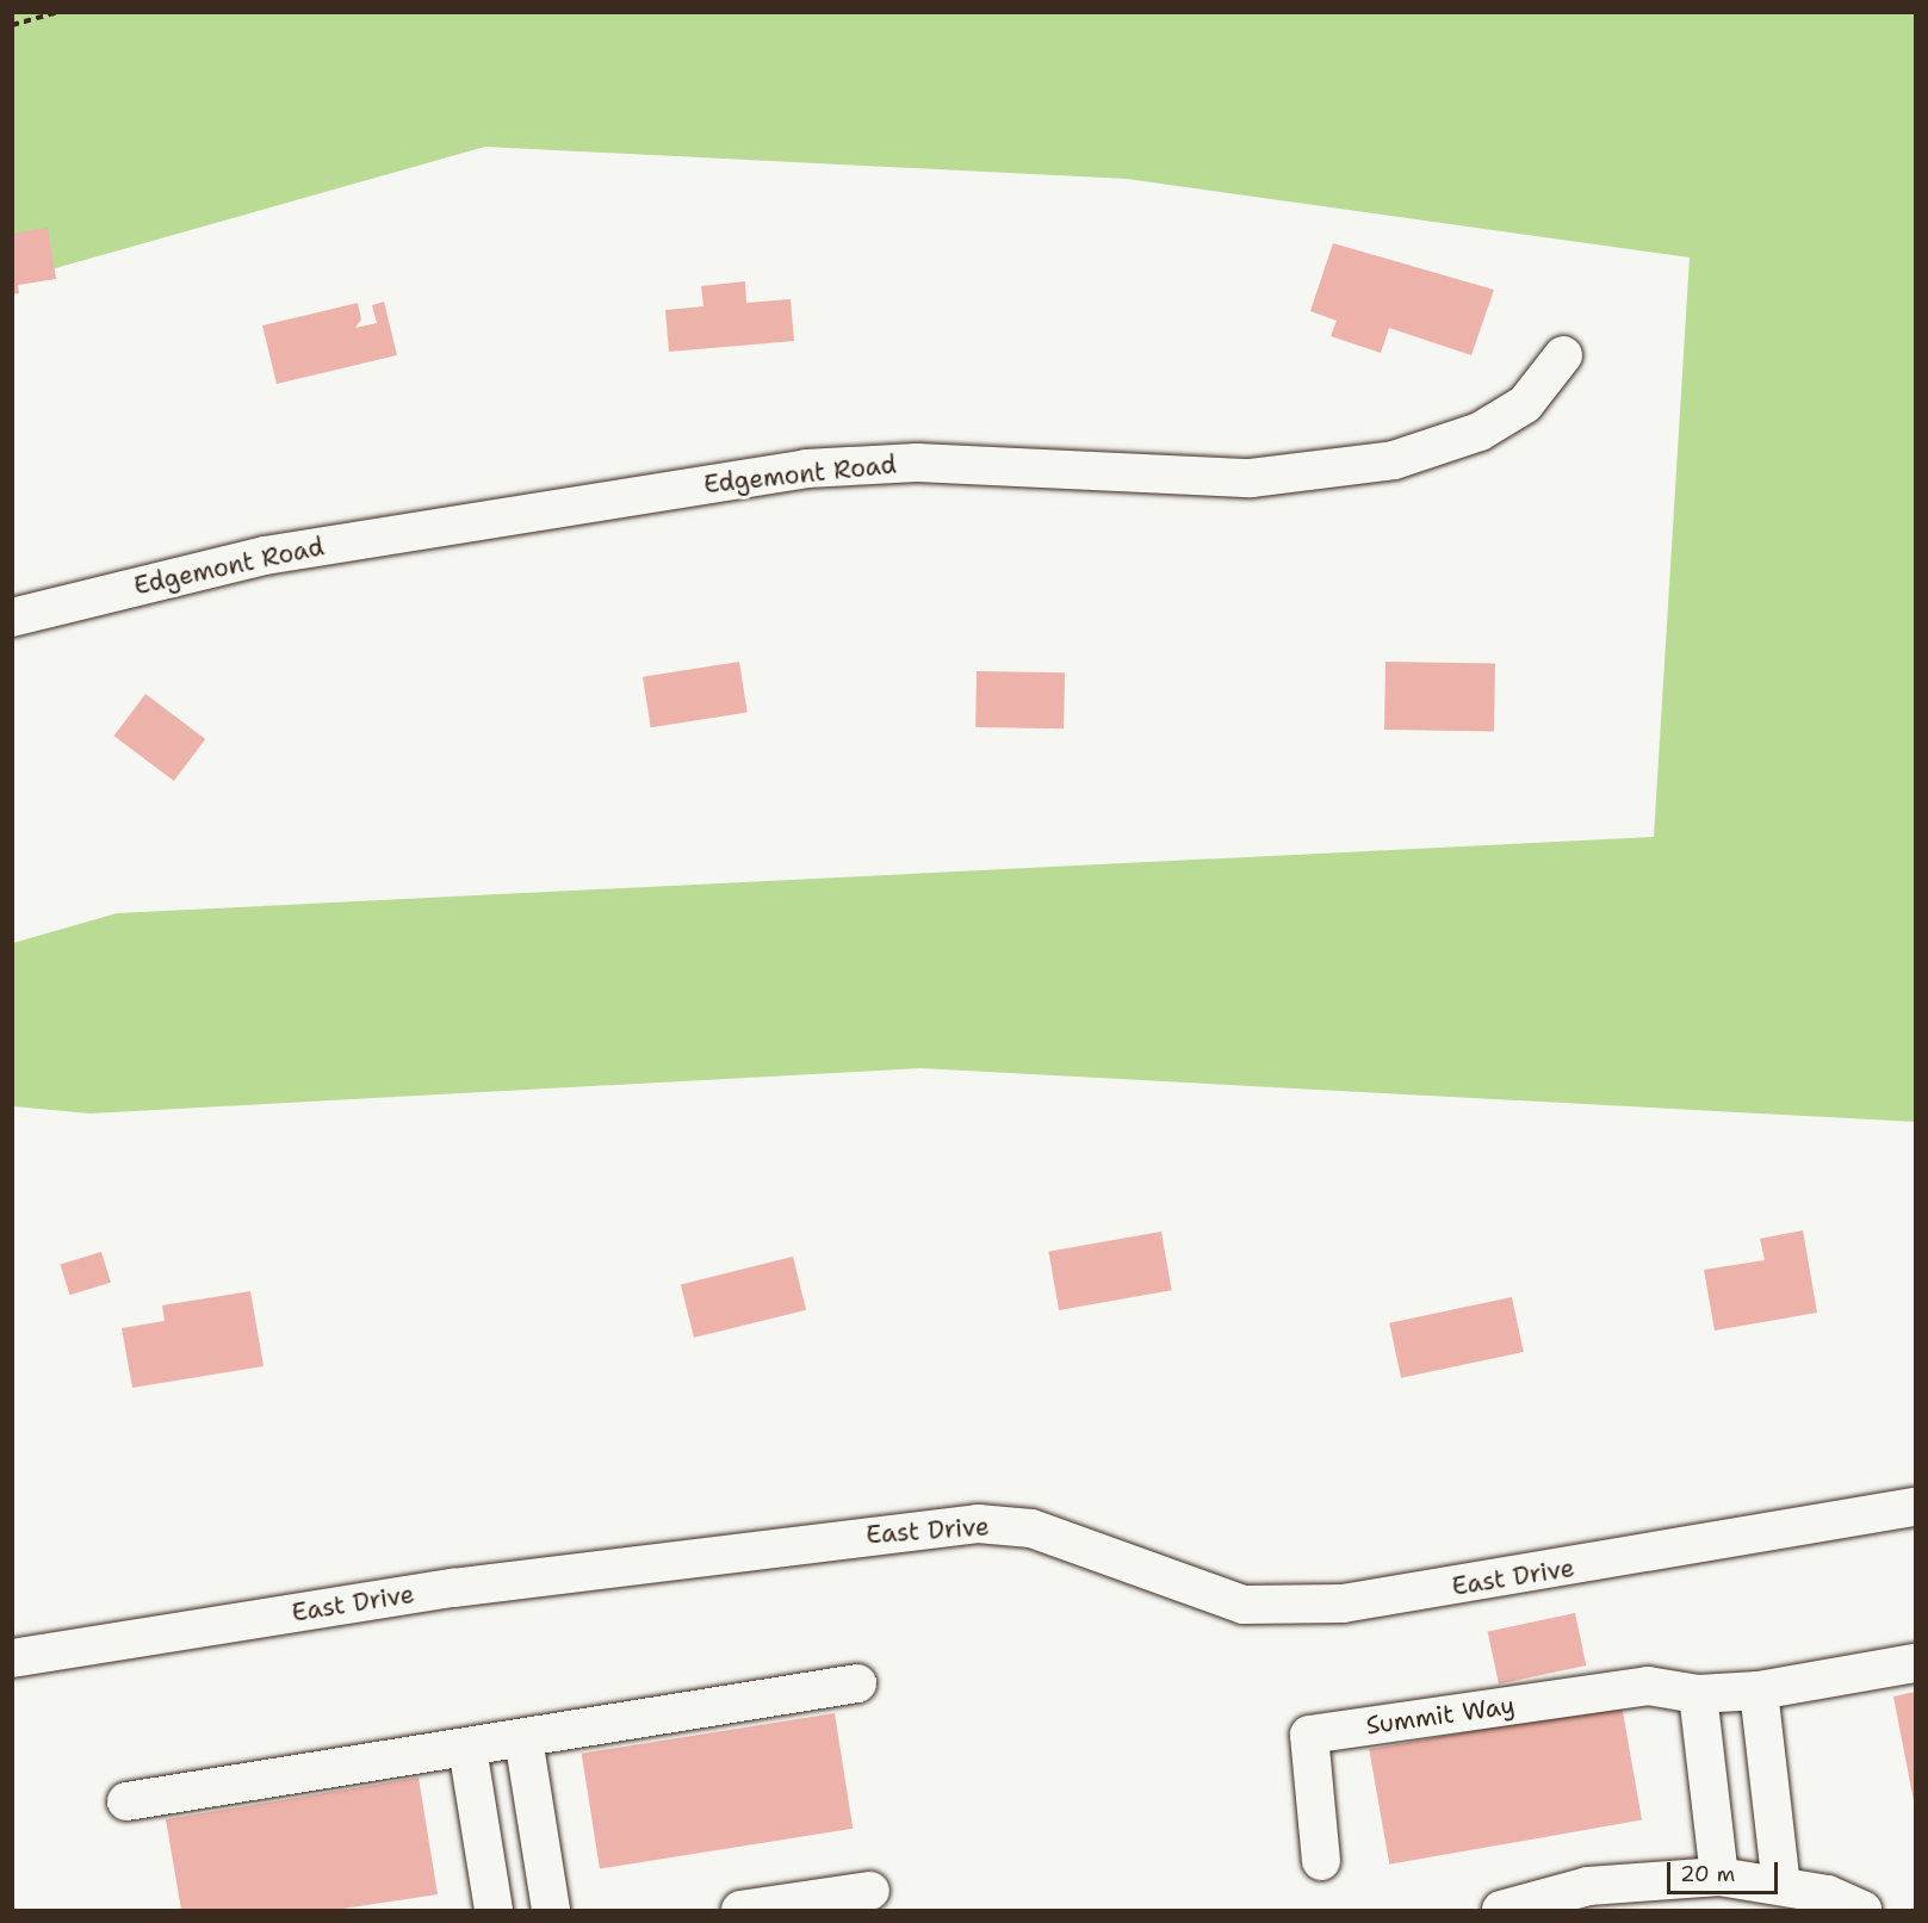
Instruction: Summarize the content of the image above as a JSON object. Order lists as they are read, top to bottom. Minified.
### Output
{"streets":{"street":["Edgemont Road","East Drive","Summit Way"]},"scale_bar":"20 m"}
